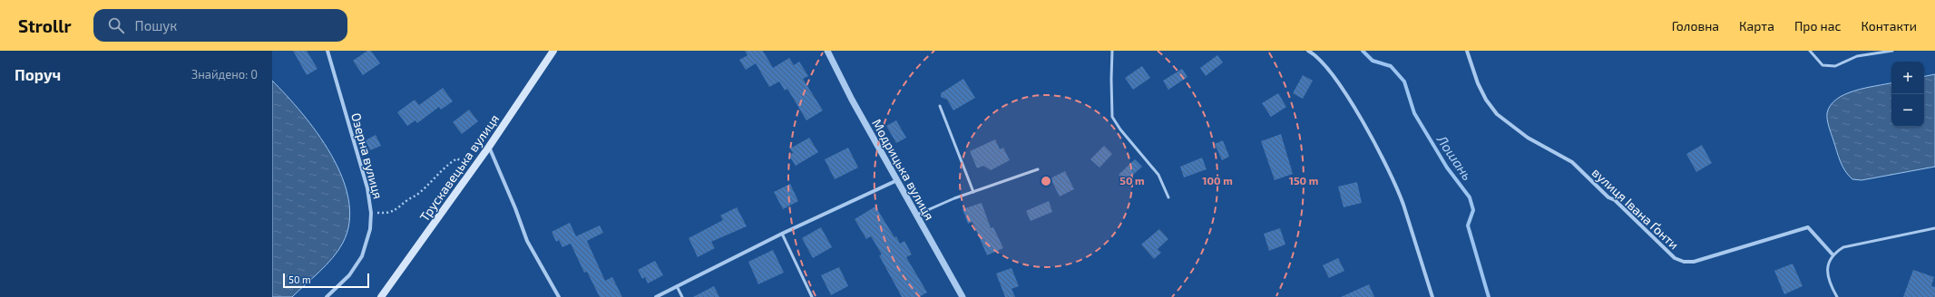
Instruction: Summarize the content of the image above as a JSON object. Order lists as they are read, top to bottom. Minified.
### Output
{"streets":{"main road":["Трускавецька вулиця"],"street":["Озерна вулиця","Модрицька вулиця","вулиця Івана Ґонти"]},"water":["Лошань"],"scale_bar":"50 m","page":{"header":"Strollr","search":"Пошук","nav":["Головна","Карта","Про нас","Контакти"],"heading":["Поруч","Знайдено: 0"],"map_buttons":["+","−"],"scale":"50 m"},"rings":["50 m","100 m","150 m"]}
